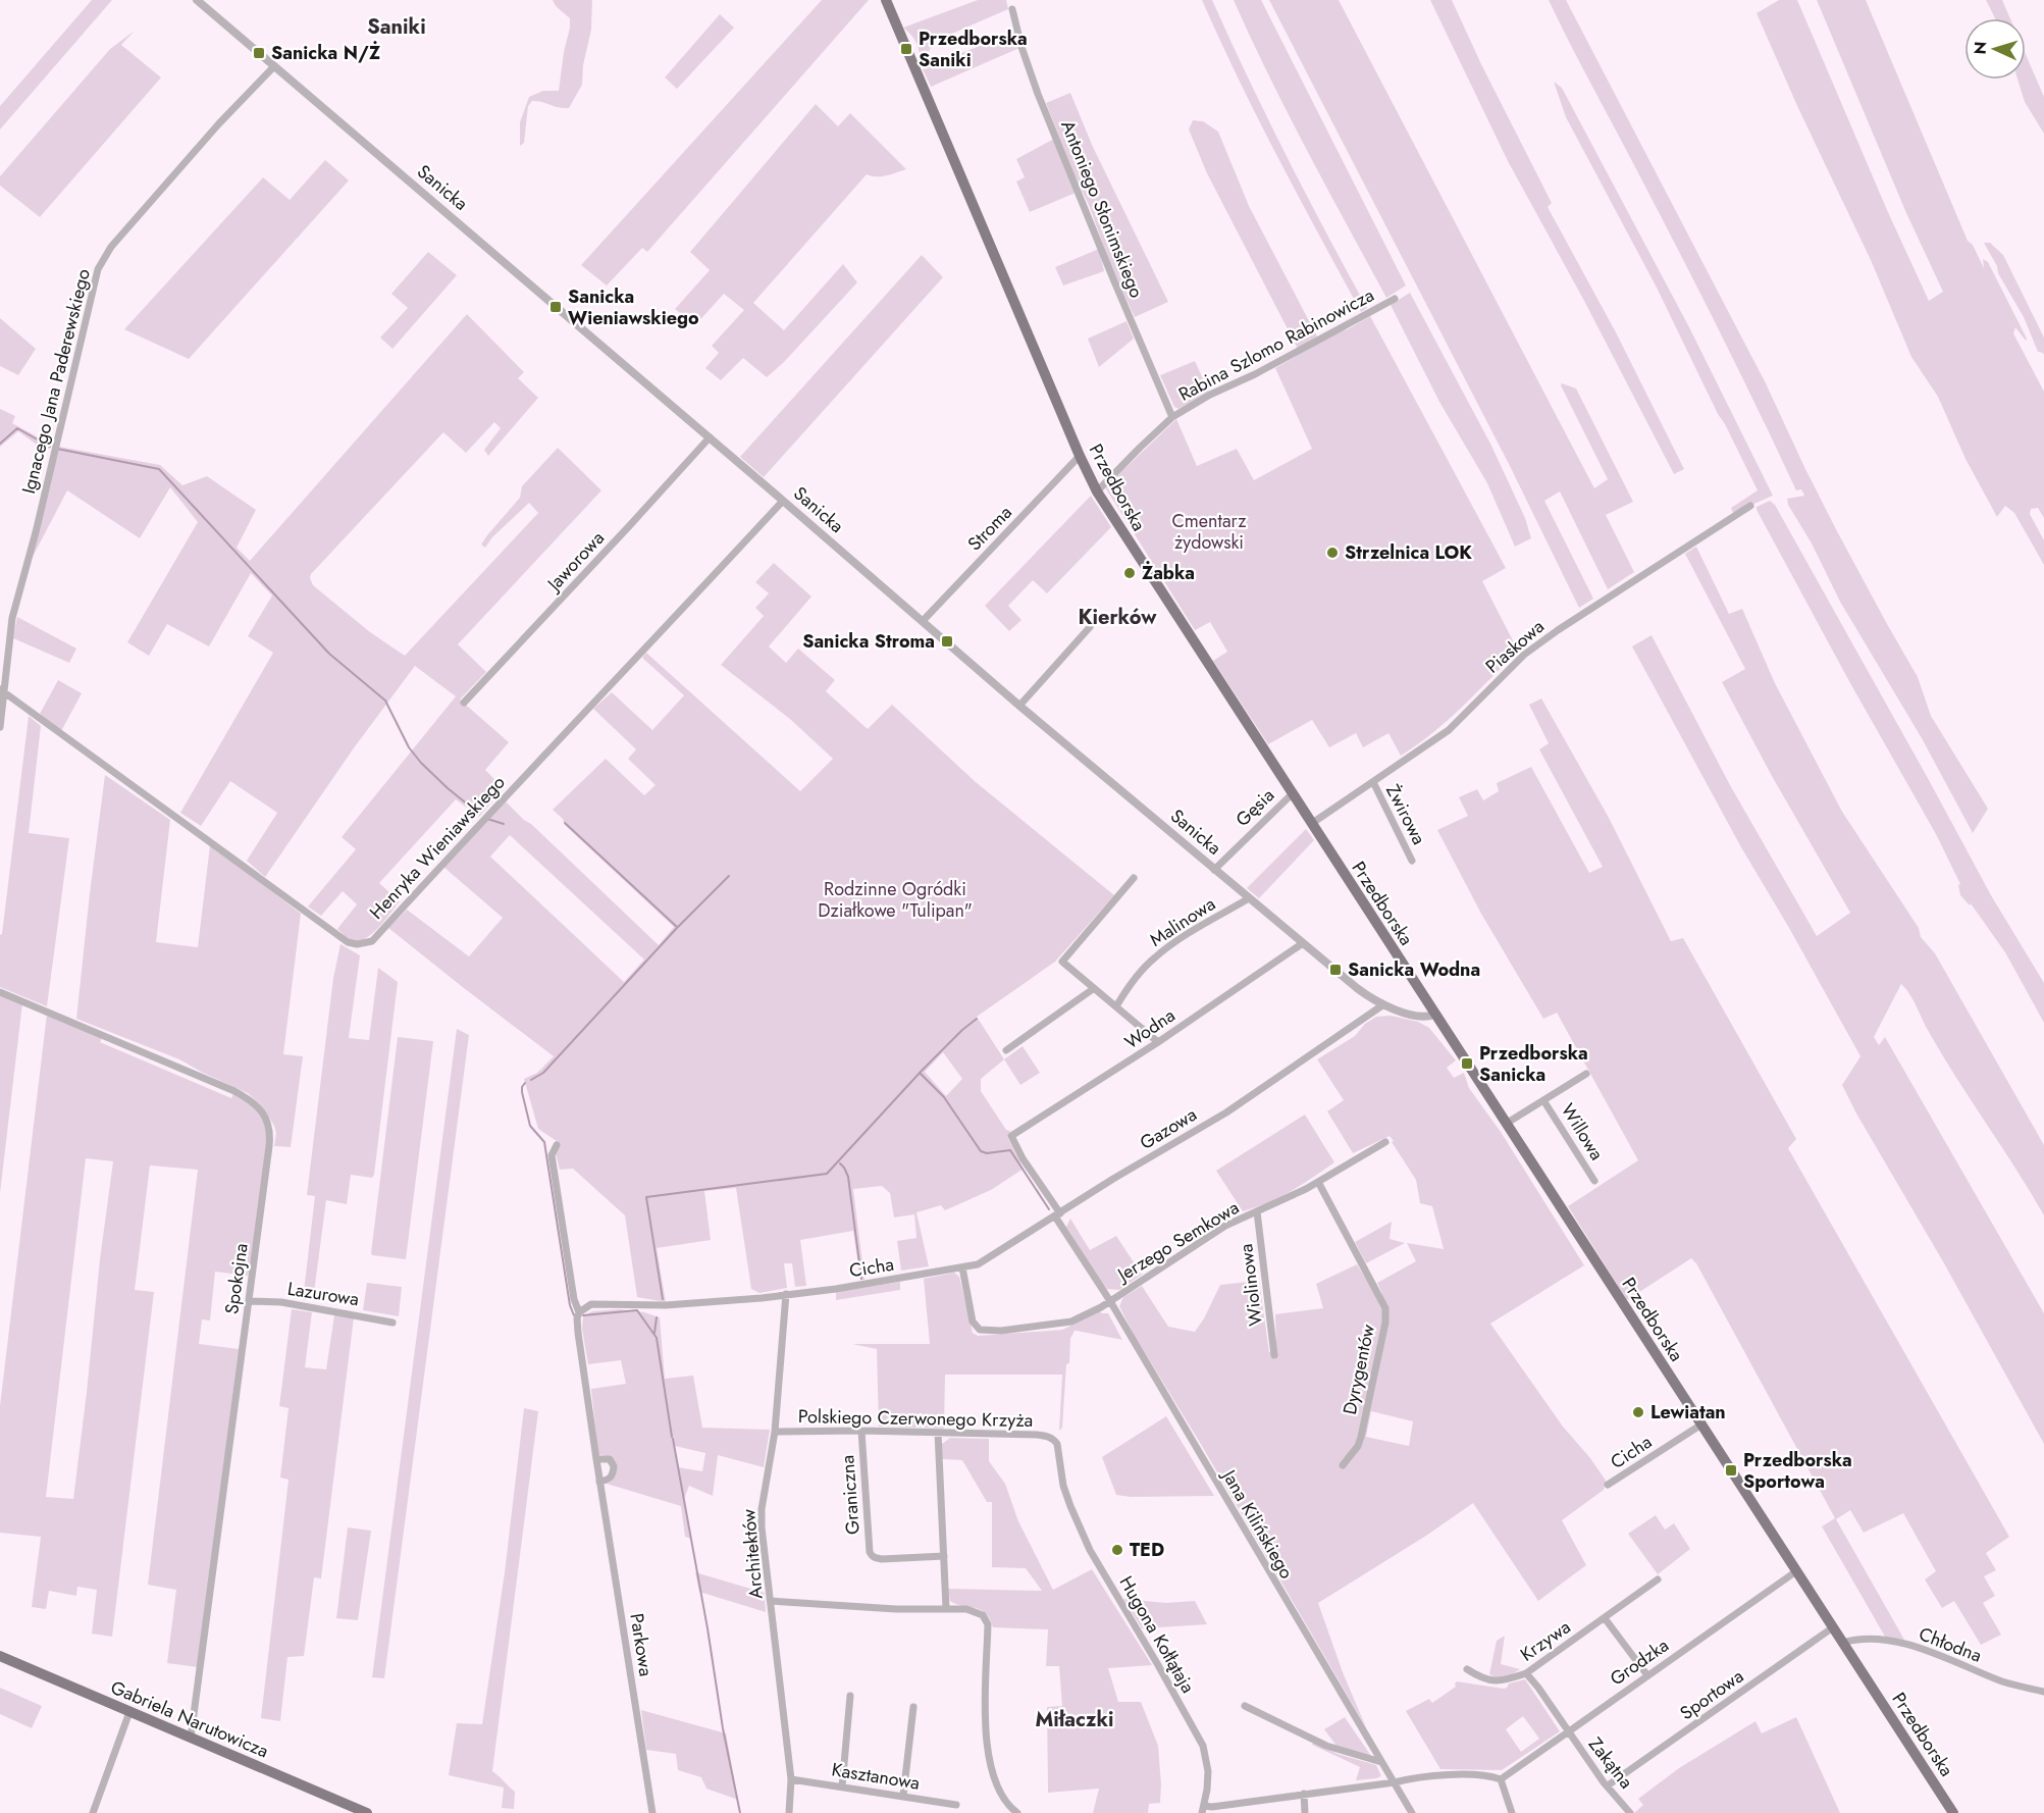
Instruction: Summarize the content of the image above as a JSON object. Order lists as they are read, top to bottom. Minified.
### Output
{"streets":{"main road":["Przedborska","Gabriela Narutowicza"],"street":["Sanicka","Antoniego Słonimskiego","Rabina Szlomo Rabinowicza","Ignacego Jana Paderewskiego","Stroma","Jaworowa","Piaskowa","Gęsia","Żwirowa","Henryka Wieniawskiego","Malinowa","Wodna","Gazowa","Willowa","Jerzego Semkowa","Cicha","Spokojna","Wiolinowa","Lazurowa","Dyrygentów","Polskiego Czerwonego Krzyża","Graniczna","Jana Kilińskiego","Architektów","Hugona Kołłątaja","Krzywa","Parkowa","Chłodna","Grodzka","Sportowa","Zakątna","Kasztanowa"]},"crossings":[["Sanicka","Ignacego Jana Paderewskiego"],["Sanicka","Przedborska"],["Sanicka","Stroma"],["Sanicka","Jaworowa"],["Sanicka","Gęsia"],["Sanicka","Henryka Wieniawskiego"],["Sanicka","Malinowa"],["Sanicka","Wodna"],["Sanicka","Gazowa"],["Antoniego Słonimskiego","Rabina Szlomo Rabinowicza"],["Rabina Szlomo Rabinowicza","Przedborska"],["Ignacego Jana Paderewskiego","Henryka Wieniawskiego"],["Przedborska","Stroma"],["Przedborska","Piaskowa"],["Przedborska","Gęsia"],["Przedborska","Cicha"],["Przedborska","Chłodna"],["Przedborska","Grodzka"],["Przedborska","Sportowa"],["Piaskowa","Żwirowa"],["Wodna","Jerzego Semkowa"],["Gazowa","Jerzego Semkowa"],["Gazowa","Cicha"],["Jerzego Semkowa","Wiolinowa"],["Jerzego Semkowa","Dyrygentów"],["Jerzego Semkowa","Jana Kilińskiego"],["Cicha","Architektów"],["Cicha","Parkowa"],["Spokojna","Lazurowa"],["Spokojna","Gabriela Narutowicza"],["Polskiego Czerwonego Krzyża","Graniczna"],["Polskiego Czerwonego Krzyża","Architektów"],["Polskiego Czerwonego Krzyża","Hugona Kołłątaja"],["Architektów","Kasztanowa"],["Krzywa","Zakątna"],["Grodzka","Zakątna"],["Sportowa","Zakątna"]],"districts":["Saniki","Kierków","Miłaczki"],"parks":["Cmentarz żydowski","Rodzinne Ogródki Działkowe \"Tulipan\""],"places":{"transit":["Przedborska Saniki","Sanicka N/Ż","Sanicka Wieniawskiego","Sanicka Stroma","Sanicka Wodna","Przedborska Sanicka","Przedborska Sportowa"],"other":["Strzelnica LOK","Żabka","Lewiatan","TED"]},"north":"left"}
